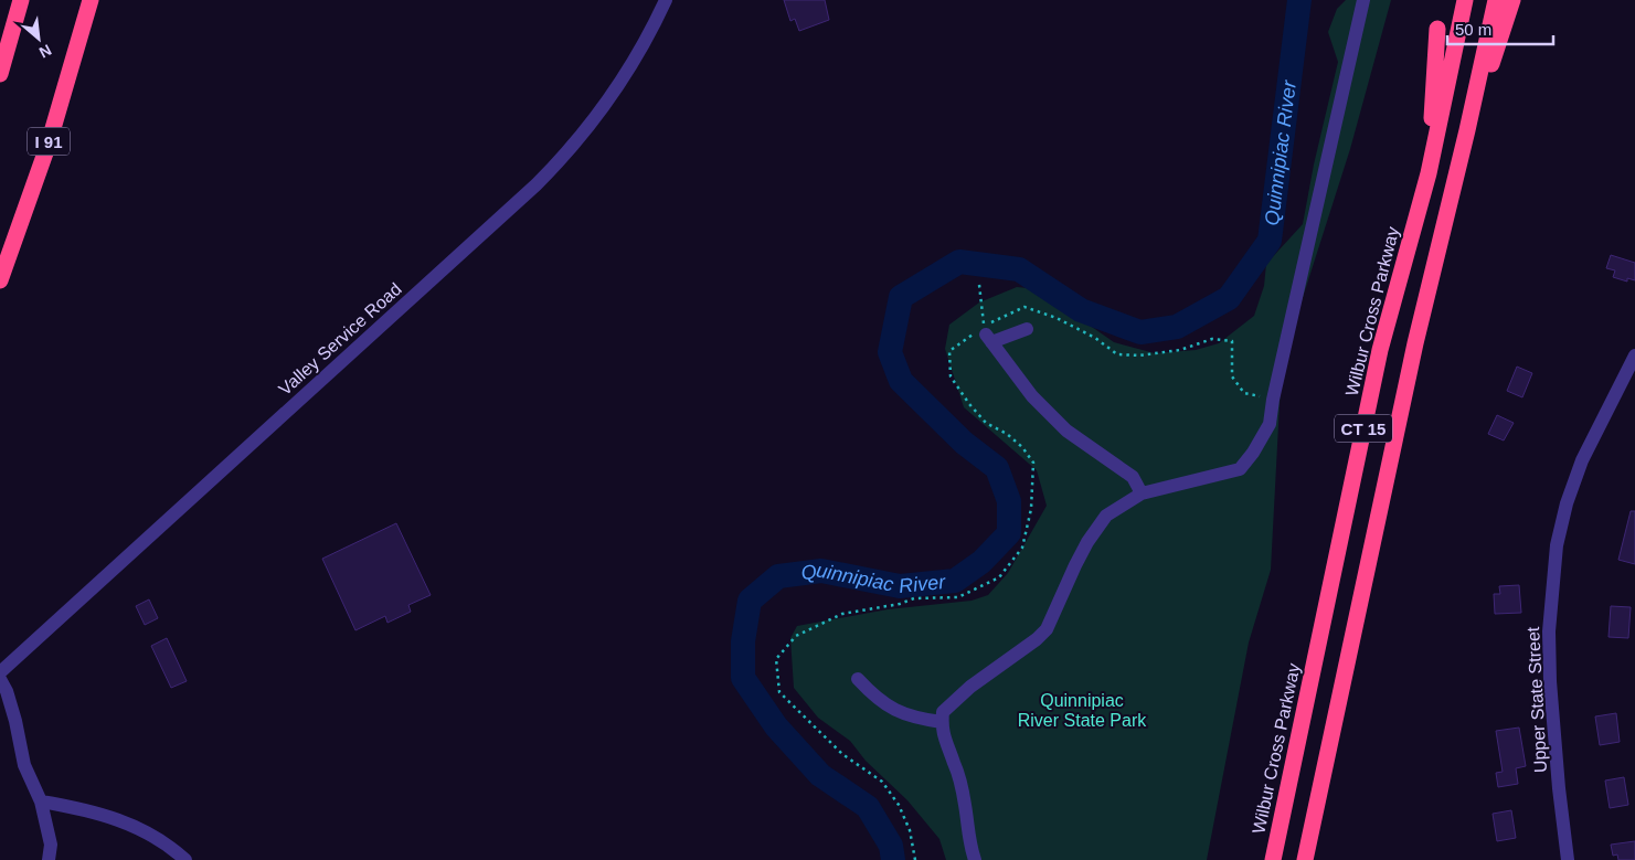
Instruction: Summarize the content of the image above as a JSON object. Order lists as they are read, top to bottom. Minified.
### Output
{"streets":{"highway":["I 91","Wilbur Cross Parkway","CT 15"],"street":["Valley Service Road","Upper State Street"]},"water":["Quinnipiac River"],"parks":["Quinnipiac River State Park"],"scale_bar":"50 m","north":"bottom right"}
